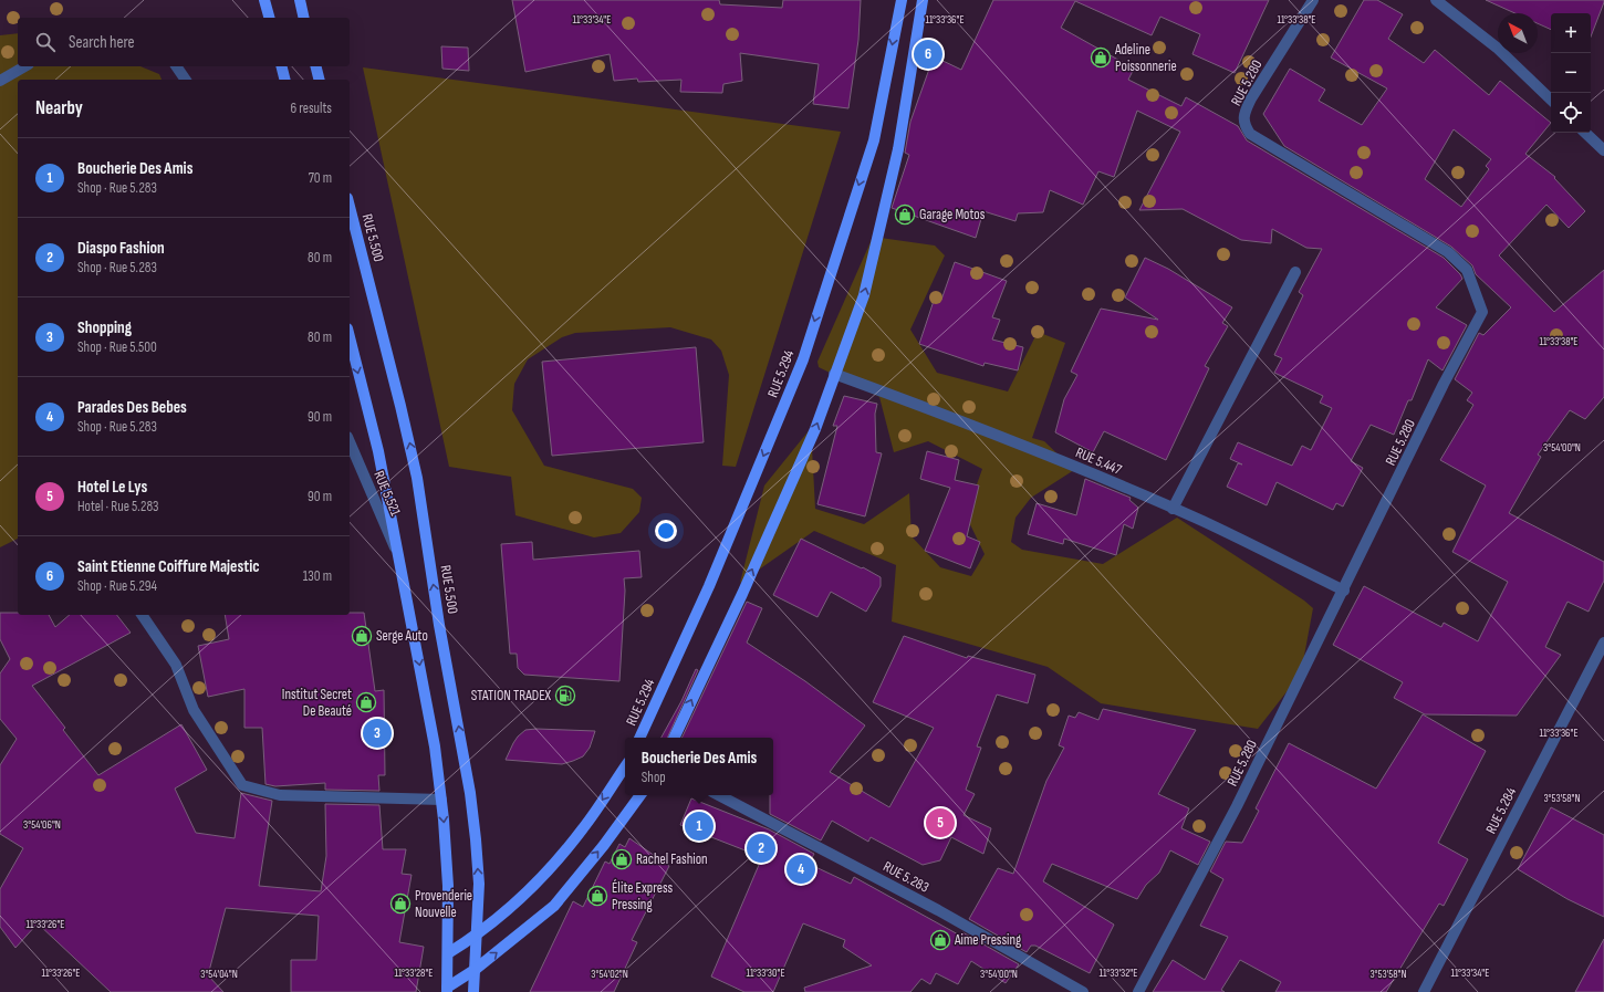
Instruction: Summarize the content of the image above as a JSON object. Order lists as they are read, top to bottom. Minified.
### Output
{"streets":{"main road":["RUE 5.500","RUE 5.294"],"street":["RUE 5.280","RUE 5.447","RUE 5.521","RUE 5.284","RUE 5.283"]},"crossings":[["RUE 5.280","RUE 5.447"]],"places":{"shop":["Adeline Poissonnerie","Garage Motos","Serge Auto","Institut Secret De Beauté","Rachel Fashion","Élite Express Pressing","Provenderie Nouvelle","Aime Pressing"],"fuel station":["STATION TRADEX"]},"north":"top left","page":{"map_buttons":["+","−"],"search":"Search here","pins":["6","3","5","1","2","4"],"heading":["Nearby","6 results"],"list":[{"mark":"1","name":"Boucherie Des Amis","note":"Shop · Rue 5.283","value":"70 m"},{"mark":"2","name":"Diaspo Fashion","note":"Shop · Rue 5.283","value":"80 m"},{"mark":"3","name":"Shopping","note":"Shop · Rue 5.500","value":"80 m"},{"mark":"4","name":"Parades Des Bebes","note":"Shop · Rue 5.283","value":"90 m"},{"mark":"5","name":"Hotel Le Lys","note":"Hotel · Rue 5.283","value":"90 m"},{"mark":"6","name":"Saint Etienne Coiffure Majestic","note":"Shop · Rue 5.294","value":"130 m"}],"popup":["Boucherie Des Amis","Shop"]},"coordinates":["11°33'34\"E","11°33'36\"E","11°33'38\"E","3°54'00\"N","3°53'58\"N","3°54'06\"N","11°33'26\"E","11°33'28\"E","11°33'30\"E","11°33'32\"E","3°54'04\"N","3°54'02\"N"]}
